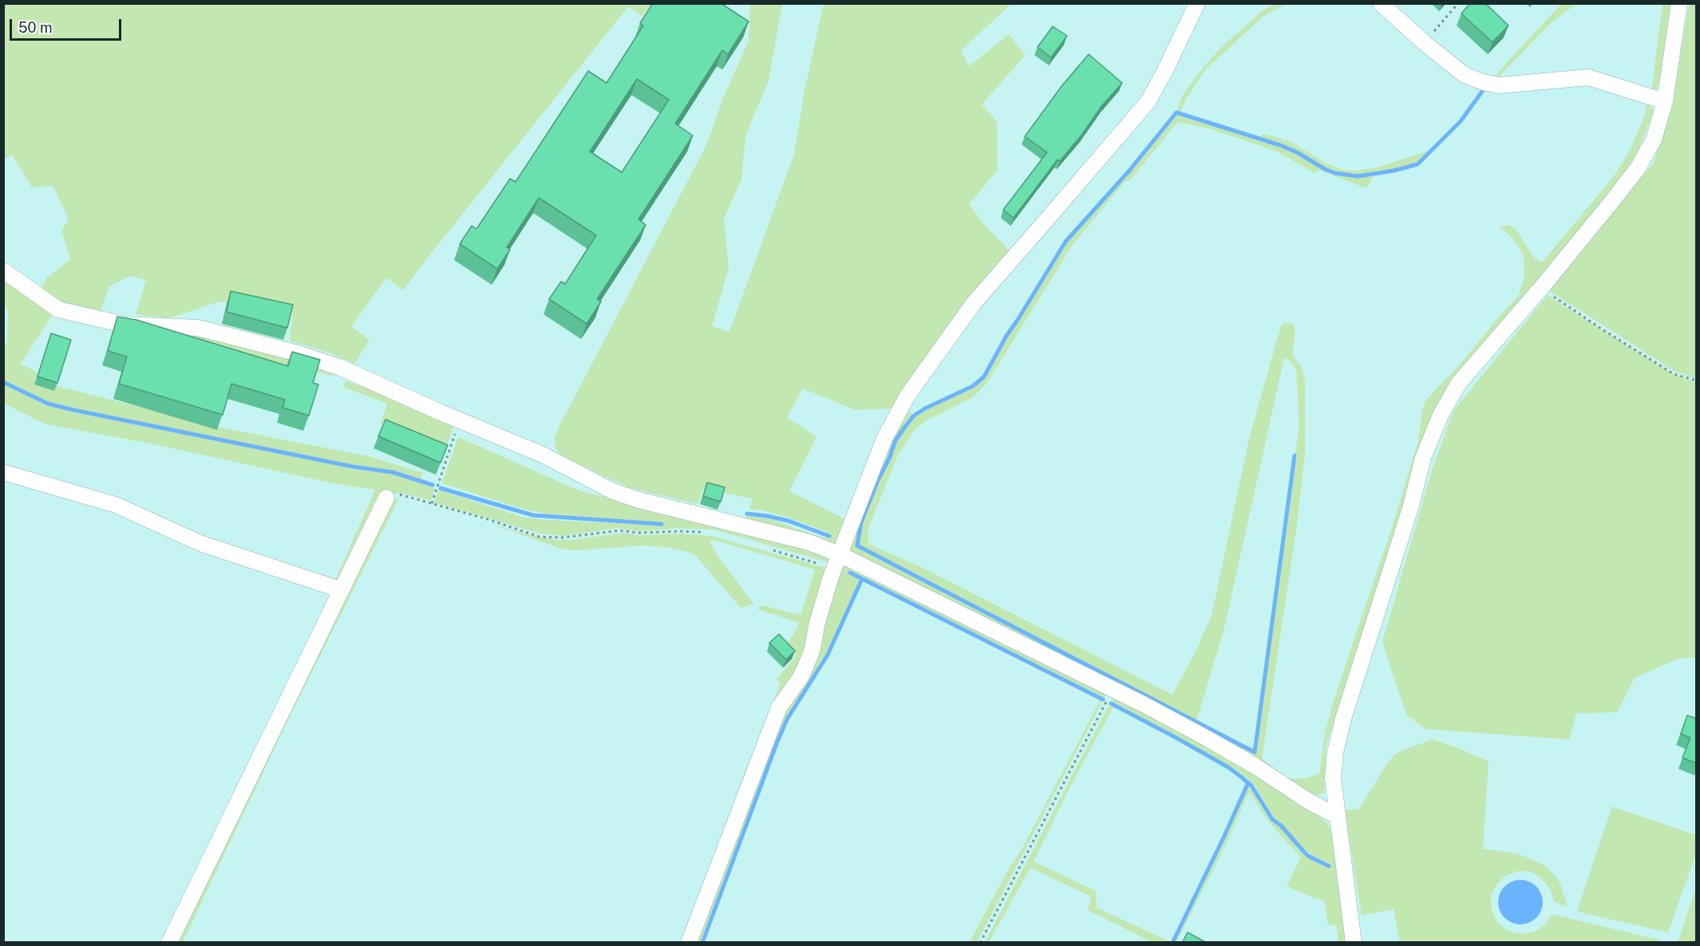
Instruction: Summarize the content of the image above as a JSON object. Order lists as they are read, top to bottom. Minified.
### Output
{"scale_bar":"50 m"}
